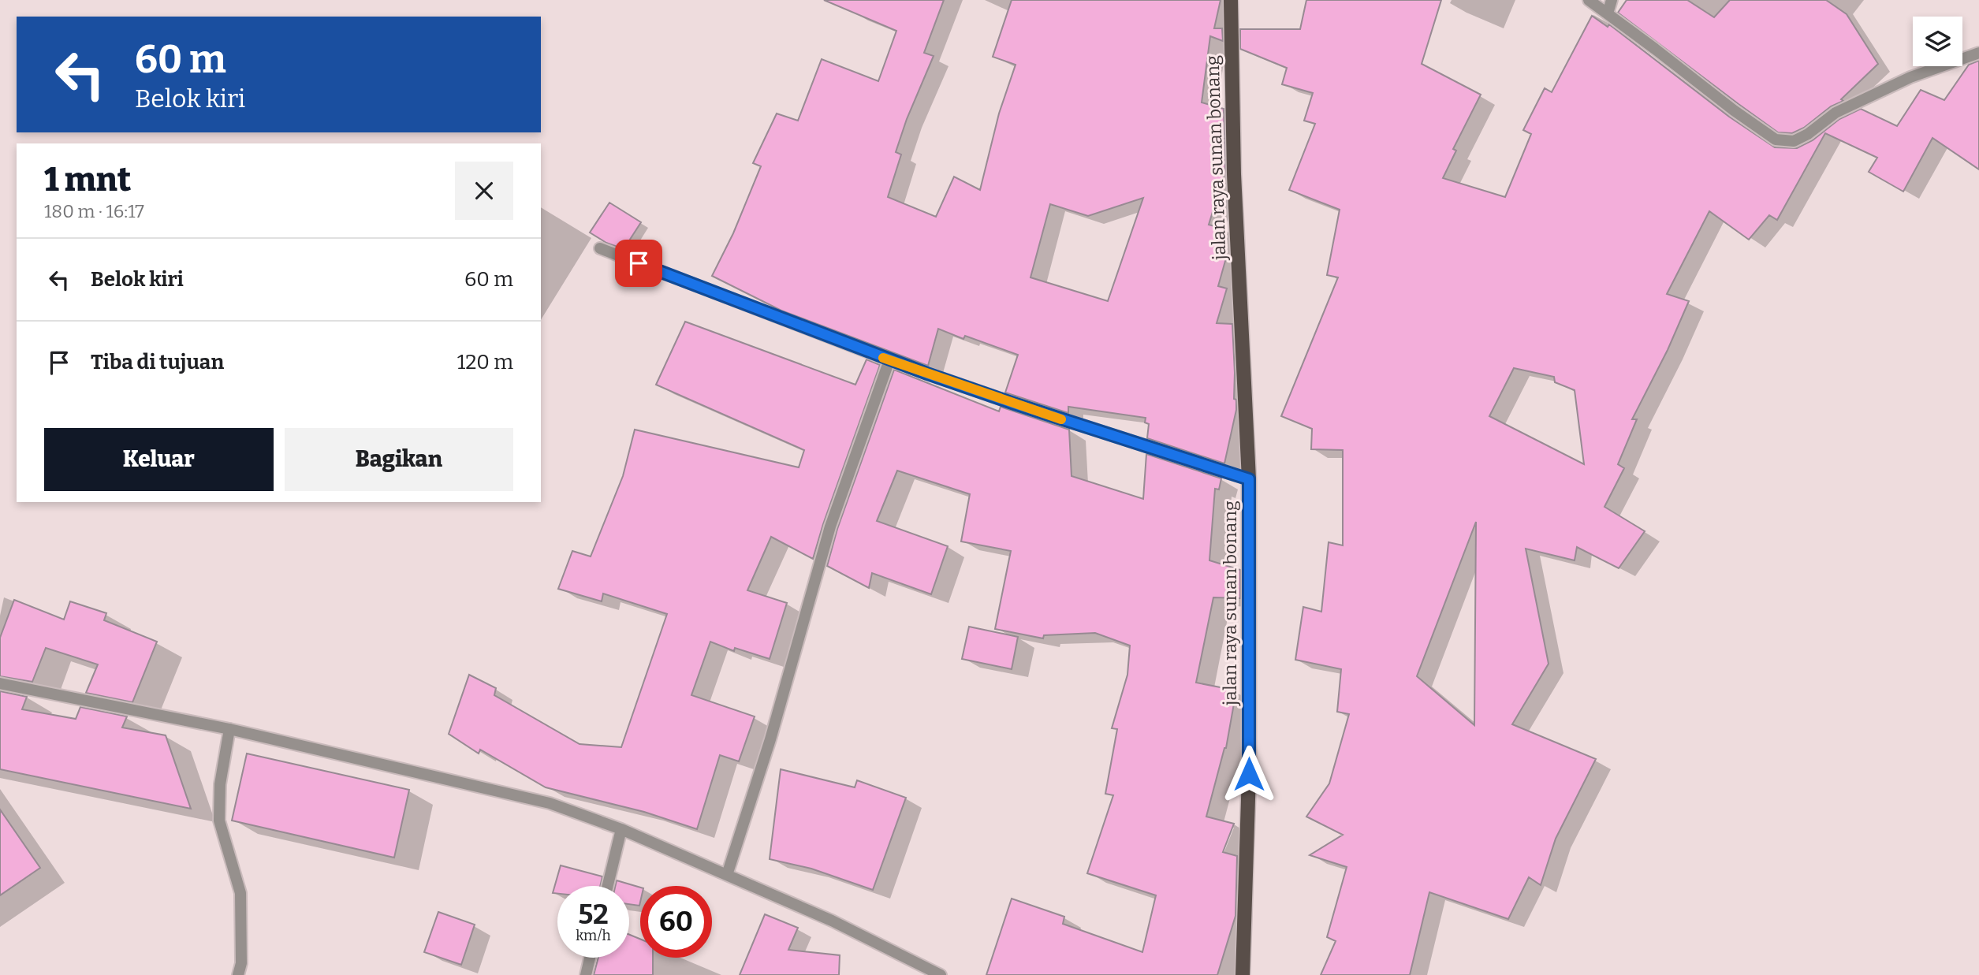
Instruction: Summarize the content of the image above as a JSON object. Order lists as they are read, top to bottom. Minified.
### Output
{"streets":{"main road":["jalan raya sunan bonang"]},"page":{"turn":["60 m","Belok kiri"],"heading":["1 mnt","180 m · 16:17"],"list":[{"name":"Belok kiri","value":"60 m"},{"name":"Tiba di tujuan","value":"120 m"}],"buttons":["Keluar","Bagikan"],"speed":"52 km/h","limit":"60"}}
